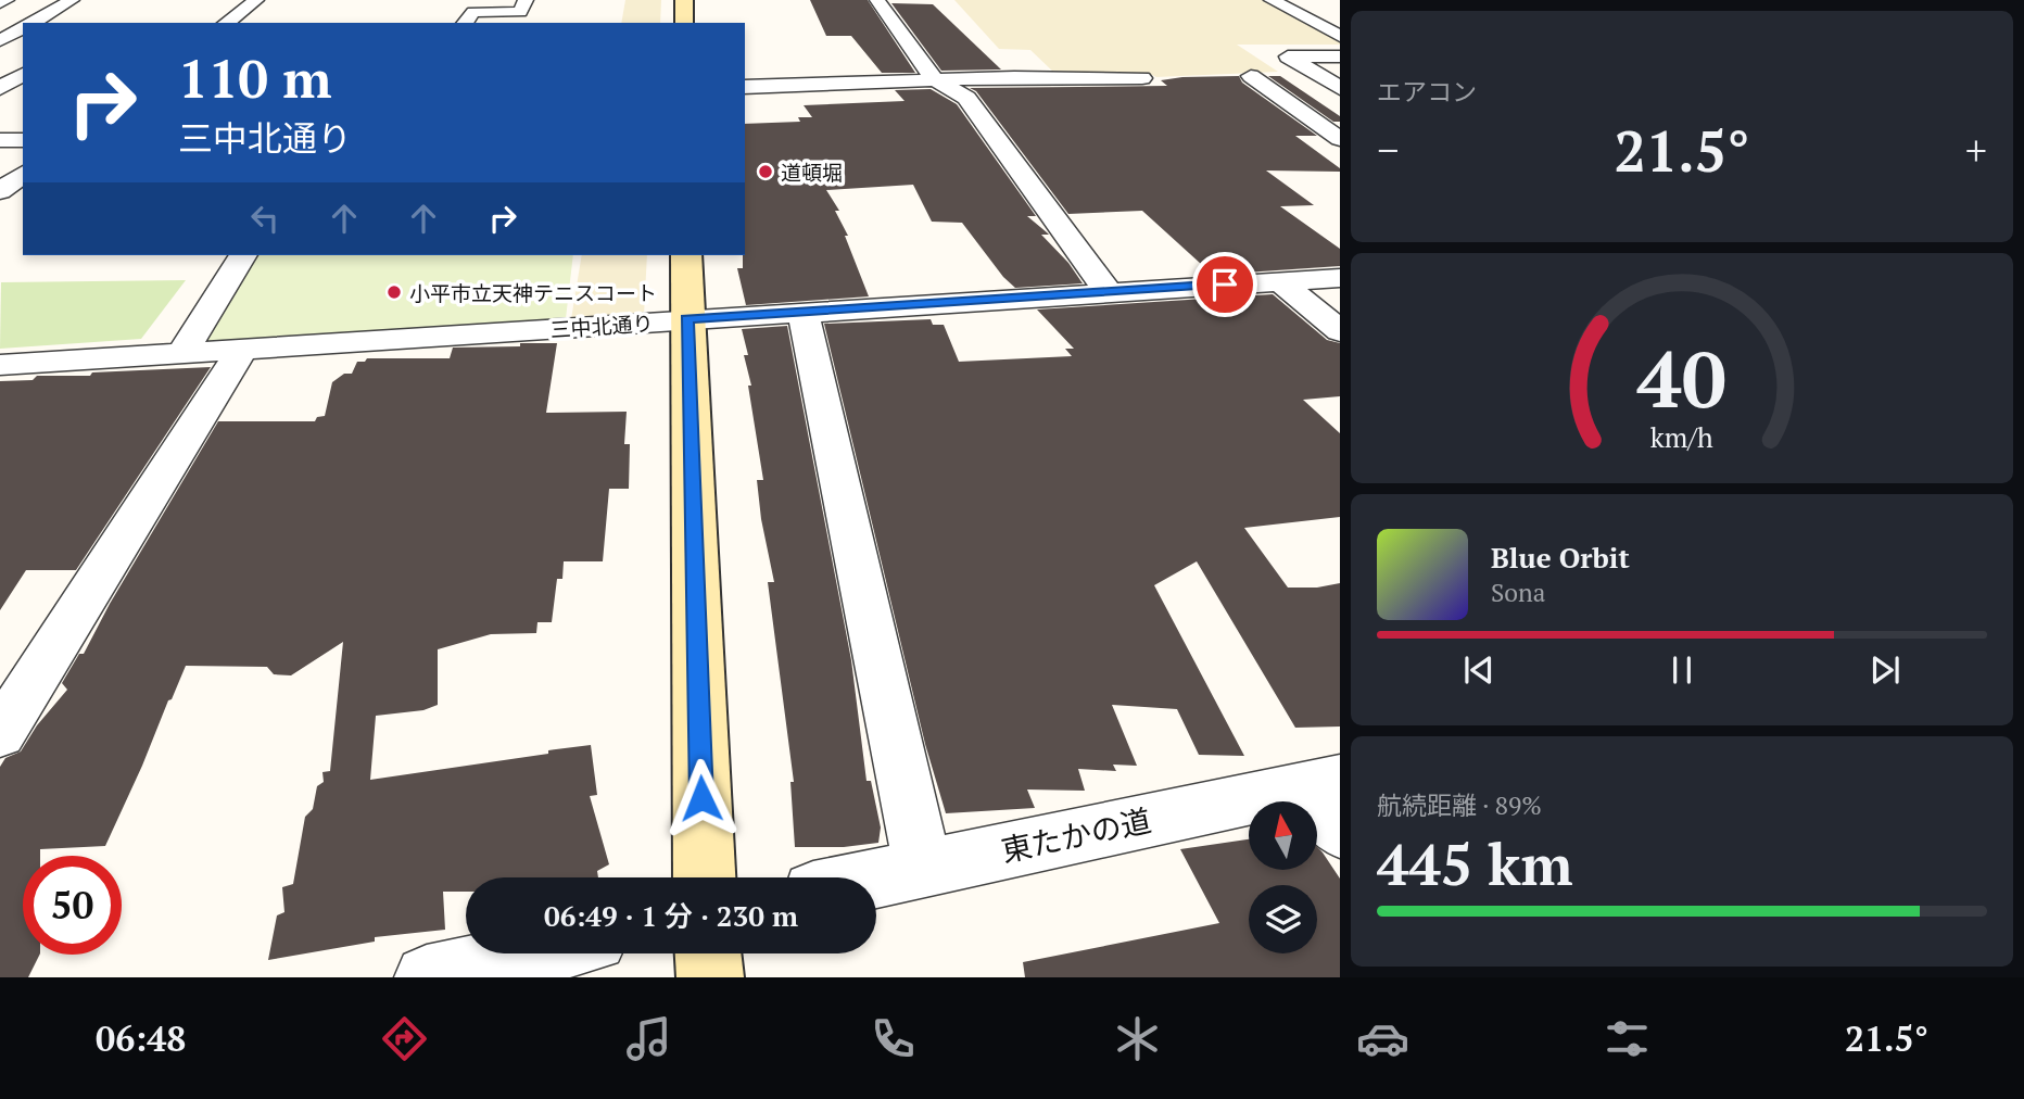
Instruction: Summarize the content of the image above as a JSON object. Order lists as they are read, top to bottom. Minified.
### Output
{"streets":{"street":["三中北通り","東たかの道"]},"places":["道頓堀","小平市立天神テニスコート"],"north":"top","page":{"tile":["エアコン",["航続距離 · 89%","445 km"]],"turn":["110 m","三中北通り"],"heat":["−","21.5°","+"],"song":["Blue Orbit","Sona"],"limit":"50","trip":"06:49 · 1 分 · 230 m","tabs":["06:48","21.5°"],"gauge":["40","km/h"]}}
